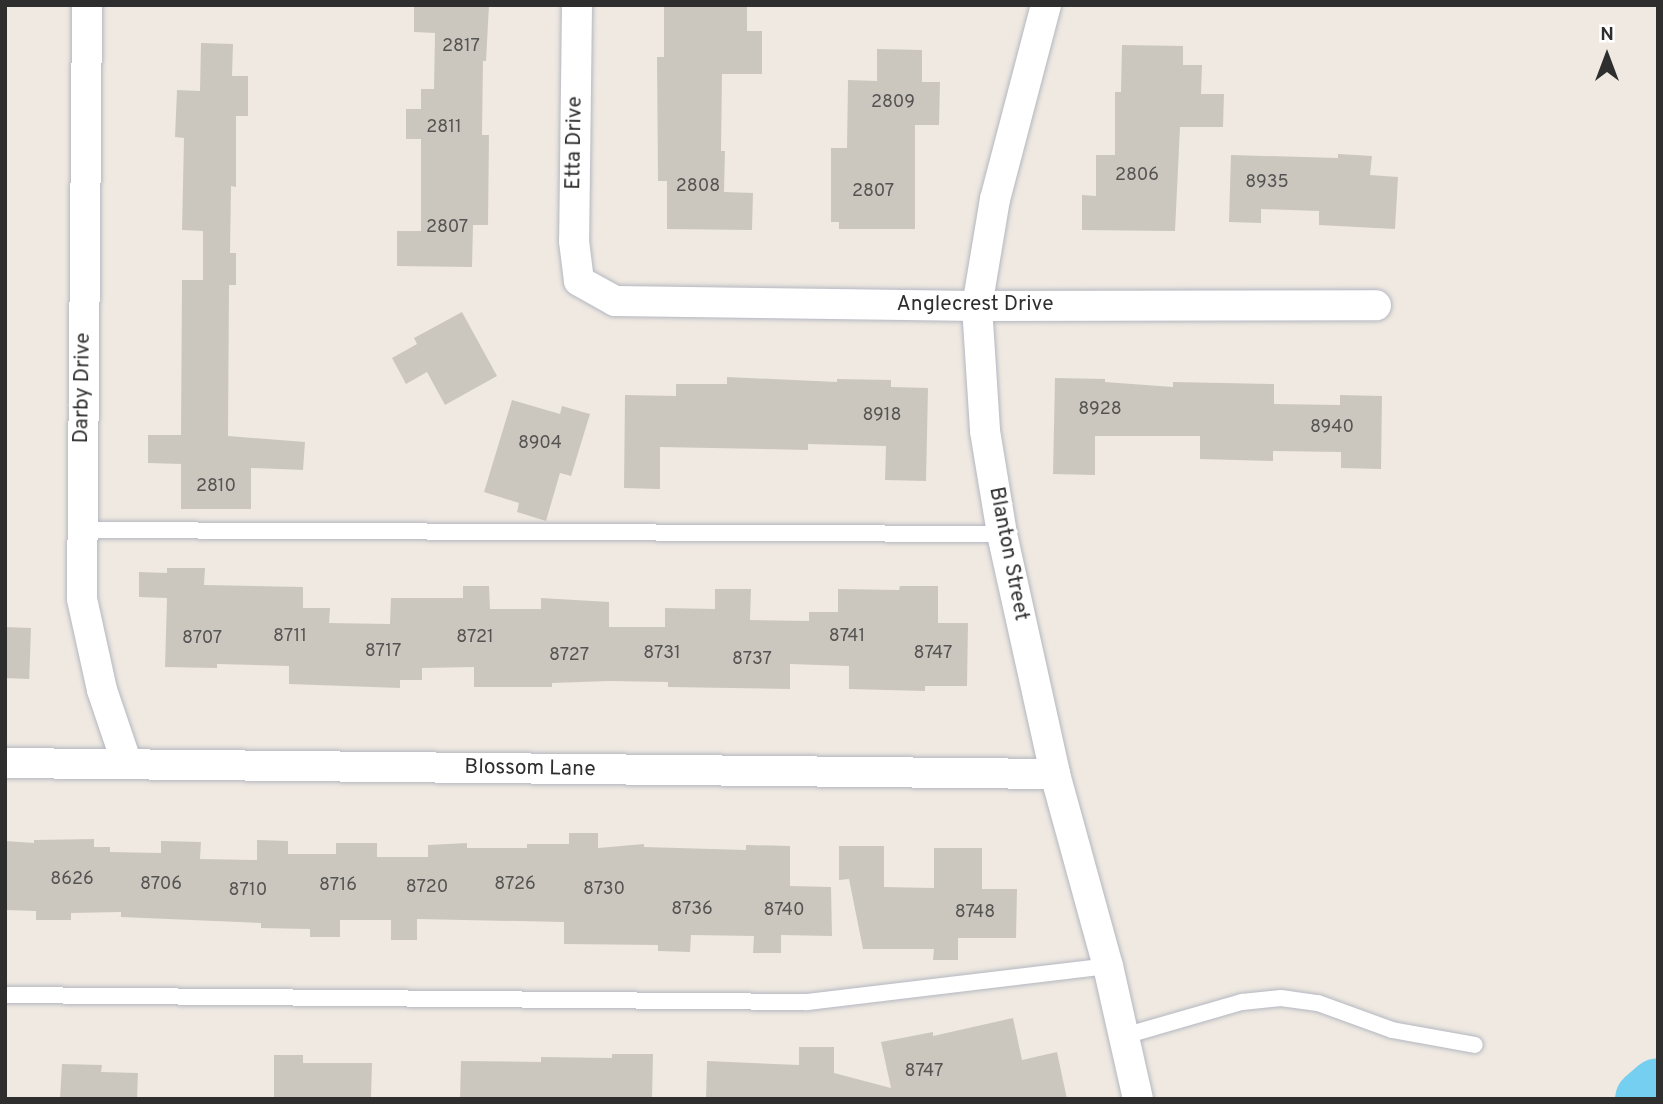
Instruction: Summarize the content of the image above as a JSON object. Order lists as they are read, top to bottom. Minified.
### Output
{"streets":{"street":["Etta Drive","Anglecrest Drive","Darby Drive","Blanton Street","Blossom Lane"]},"crossings":[["Etta Drive","Anglecrest Drive"],["Anglecrest Drive","Blanton Street"],["Darby Drive","Blossom Lane"],["Blanton Street","Blossom Lane"]],"house_numbers":["2817","2809","2811","2806","8935","2808","2807","2807","8928","8918","8940","8904","2810","8711","8741","8721","8707","8717","8731","8747","8727","8737","8626","8706","8726","8716","8720","8730","8710","8736","8740","8748","8747"],"north":"top"}
